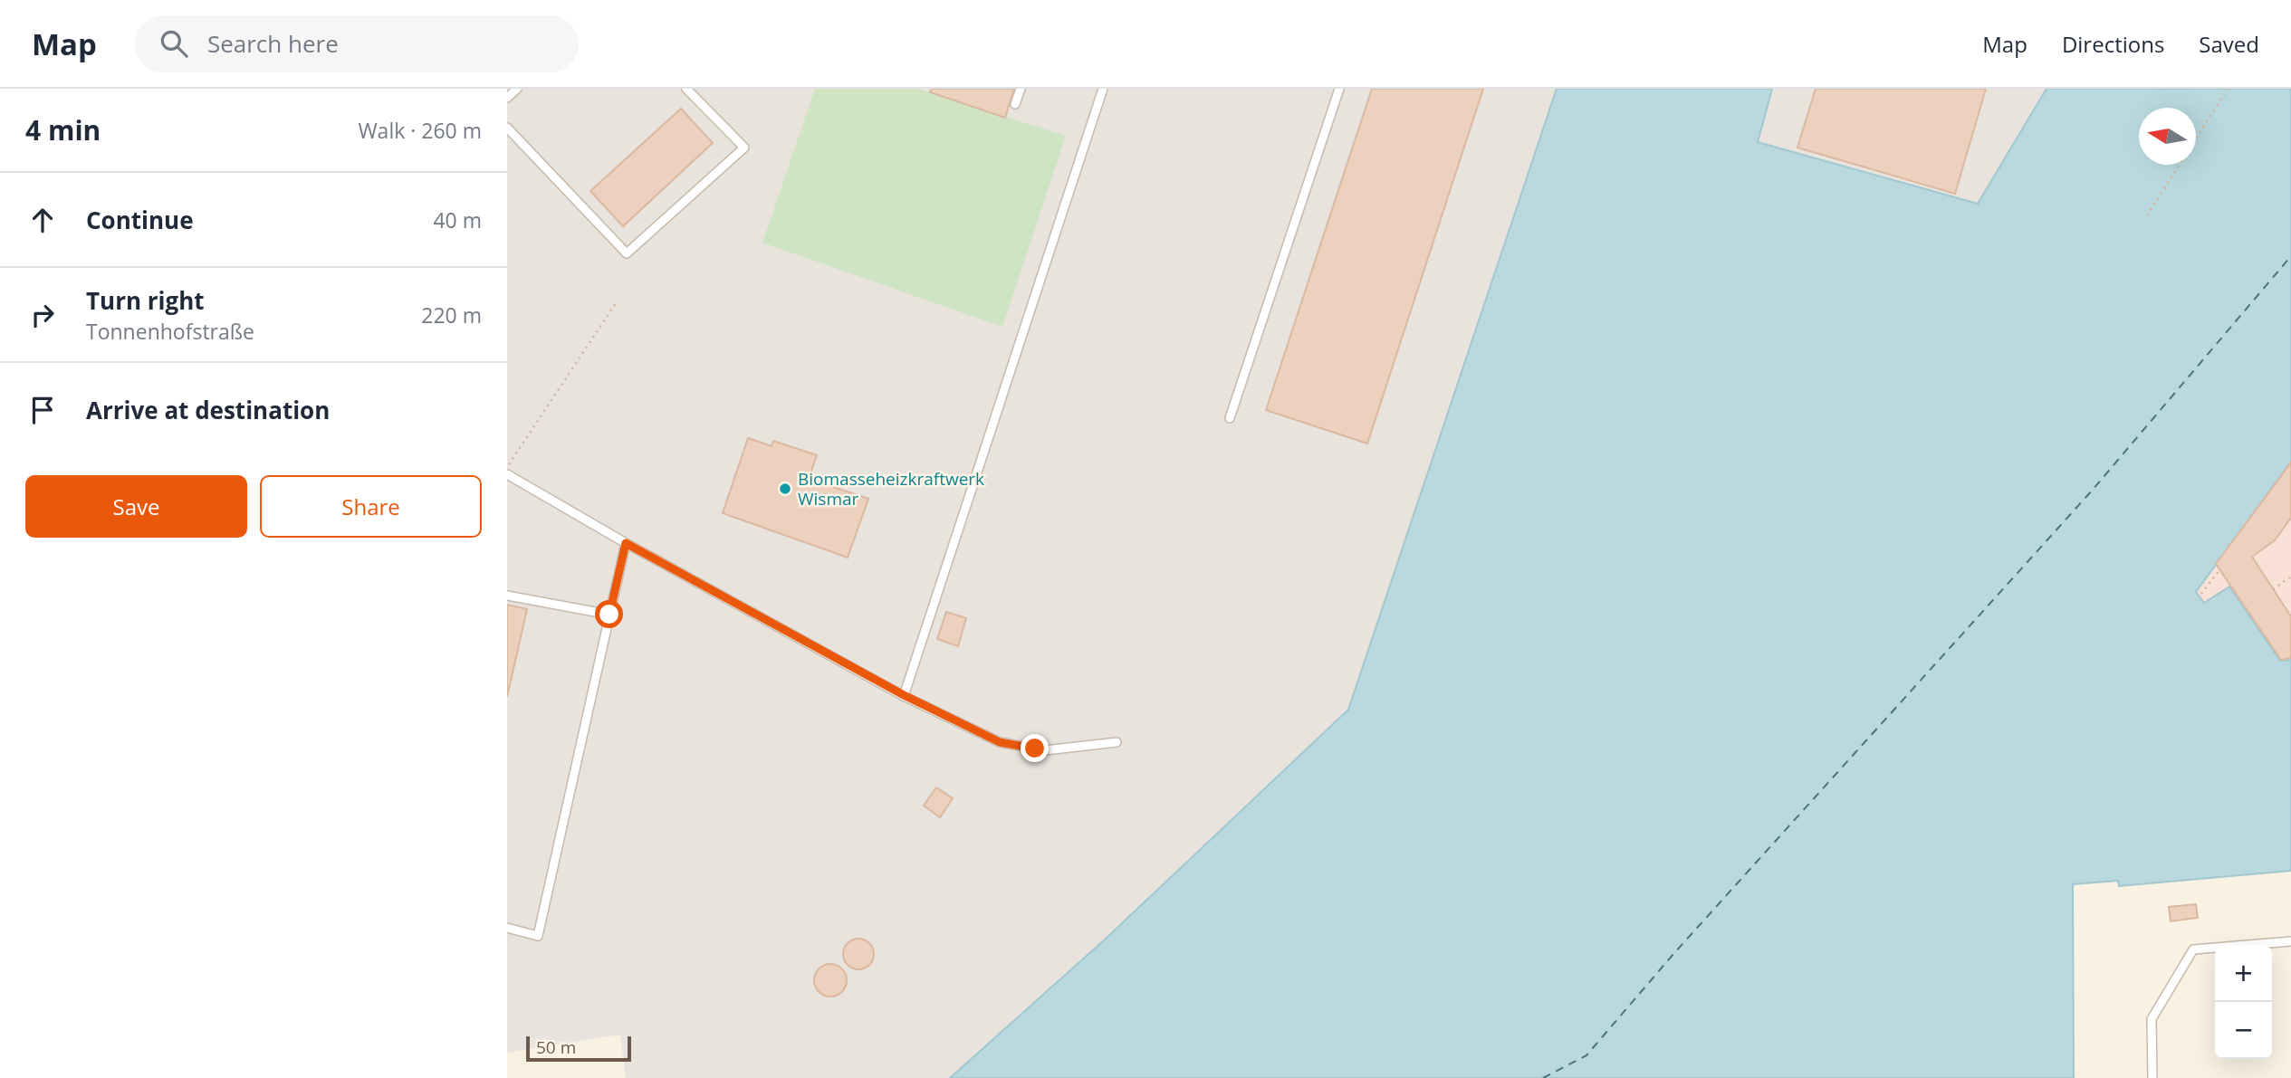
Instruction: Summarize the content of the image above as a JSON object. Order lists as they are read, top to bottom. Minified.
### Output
{"places":["Biomasseheizkraftwerk Wismar"],"scale_bar":"50 m","north":"left","page":{"header":"Map","search":"Search here","nav":["Map","Directions","Saved"],"heading":["4 min","Walk · 260 m"],"list":[["Continue","40 m"],["Turn right","Tonnenhofstraße","220 m"],"Arrive at destination"],"buttons":["Save","Share"],"map_buttons":["+","−"],"scale":"50 m"}}
